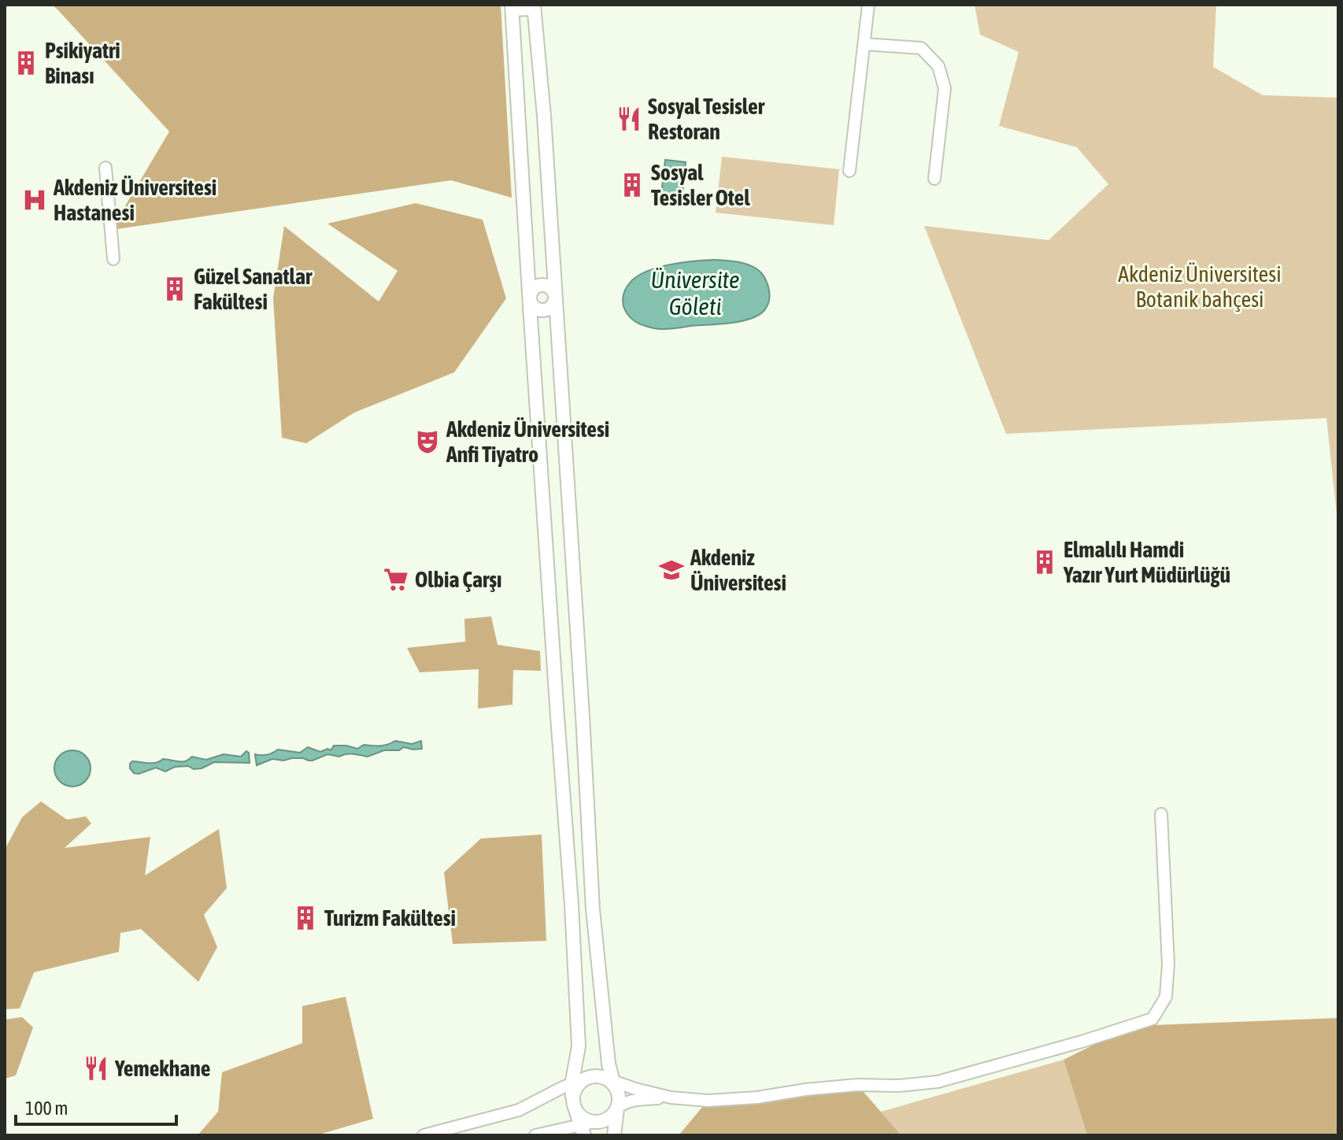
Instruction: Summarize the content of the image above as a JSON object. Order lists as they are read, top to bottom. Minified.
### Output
{"water":["Üniversite Göleti"],"parks":["Akdeniz Üniversitesi Botanik bahçesi"],"places":{"building":["Psikiyatri Binası","Sosyal Tesisler Otel","Güzel Sanatlar Fakültesi","Elmalılı Hamdi Yazır Yurt Müdürlüğü","Turizm Fakültesi"],"restaurant":["Sosyal Tesisler Restoran","Yemekhane"],"hospital":["Akdeniz Üniversitesi Hastanesi"],"theatre":["Akdeniz Üniversitesi Anfi Tiyatro"],"school or university":["Akdeniz Üniversitesi"],"supermarket":["Olbia Çarşı"]},"scale_bar":"100 m"}
